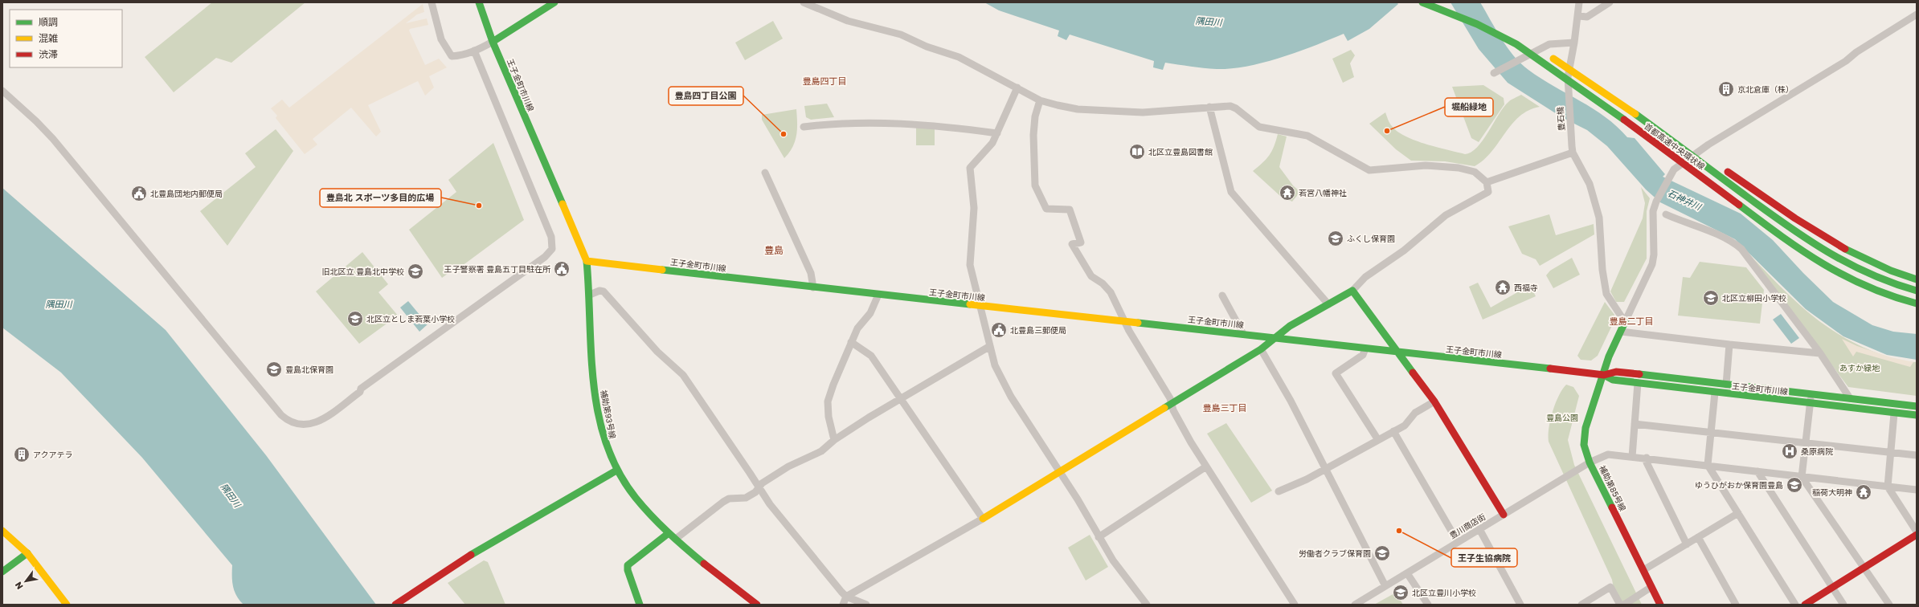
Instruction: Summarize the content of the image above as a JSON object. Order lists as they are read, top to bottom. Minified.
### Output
{"streets":{"main road":["王子金町市川線","首都高速中央環状線","補助第93号線","補助第85号線"],"street":["豊石橋","豊川商店街"]},"crossings":[["王子金町市川線","補助第93号線"],["王子金町市川線","補助第85号線"],["補助第85号線","豊川商店街"]],"districts":["豊島四丁目","豊島","豊島二丁目","豊島三丁目"],"water":["隅田川","石神井川"],"parks":["あすか緑地","豊島公園"],"places":{"building":["京北倉庫（株）","アクアテラ"],"other":["堀船緑地","豊島四丁目公園","豊島北 スポーツ多目的広場","王子生協病院"],"library":["北区立豊島図書館"],"temple":["若宮八幡神社","西福寺","稲荷大明神"],"public building":["北豊島団地内郵便局","王子警察署 豊島五丁目駐在所","北豊島三郵便局"],"school or university":["ふくし保育園","旧北区立 豊島北中学校","北区立柳田小学校","北区立としま若葉小学校","豊島北保育園","ゆうひがおか保育園豊島","労働者クラブ保育園","北区立豊川小学校"],"hospital":["桑原病院"]},"legend":["順調","混雑","渋滞"],"north":"bottom left"}
